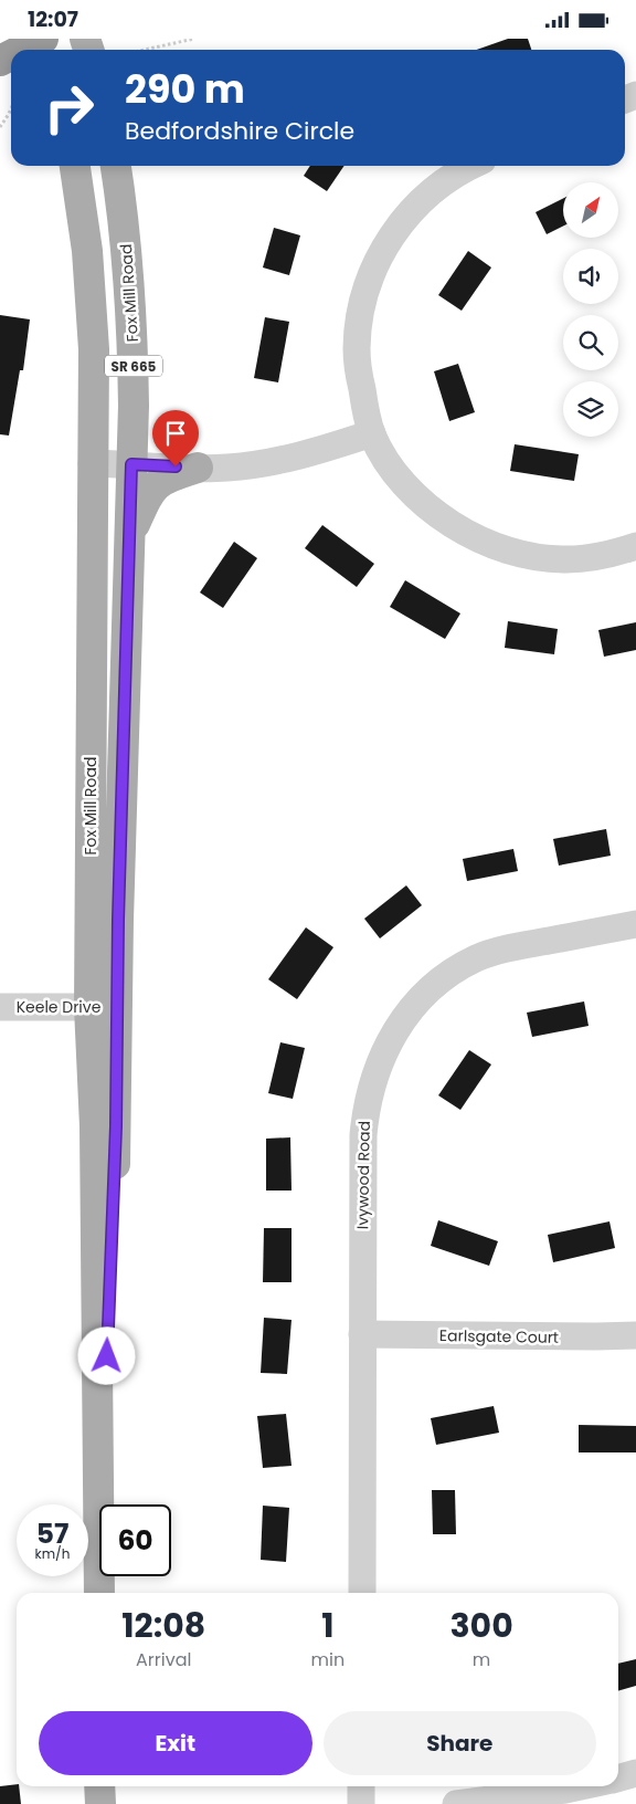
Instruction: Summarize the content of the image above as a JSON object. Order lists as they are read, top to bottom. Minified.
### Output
{"streets":{"main road":["Fox Mill Road","SR 665"],"street":["Keele Drive","Ivywood Road","Earlsgate Court"]},"crossings":[["Fox Mill Road","Keele Drive"],["Ivywood Road","Earlsgate Court"]],"north":"top right","page":{"status":"12:07","turn":["290 m","Bedfordshire Circle"],"speed":"57 km/h","limit":"60","eta":["12:08","Arrival","1","min","300","m"],"buttons":["Exit","Share"]}}
